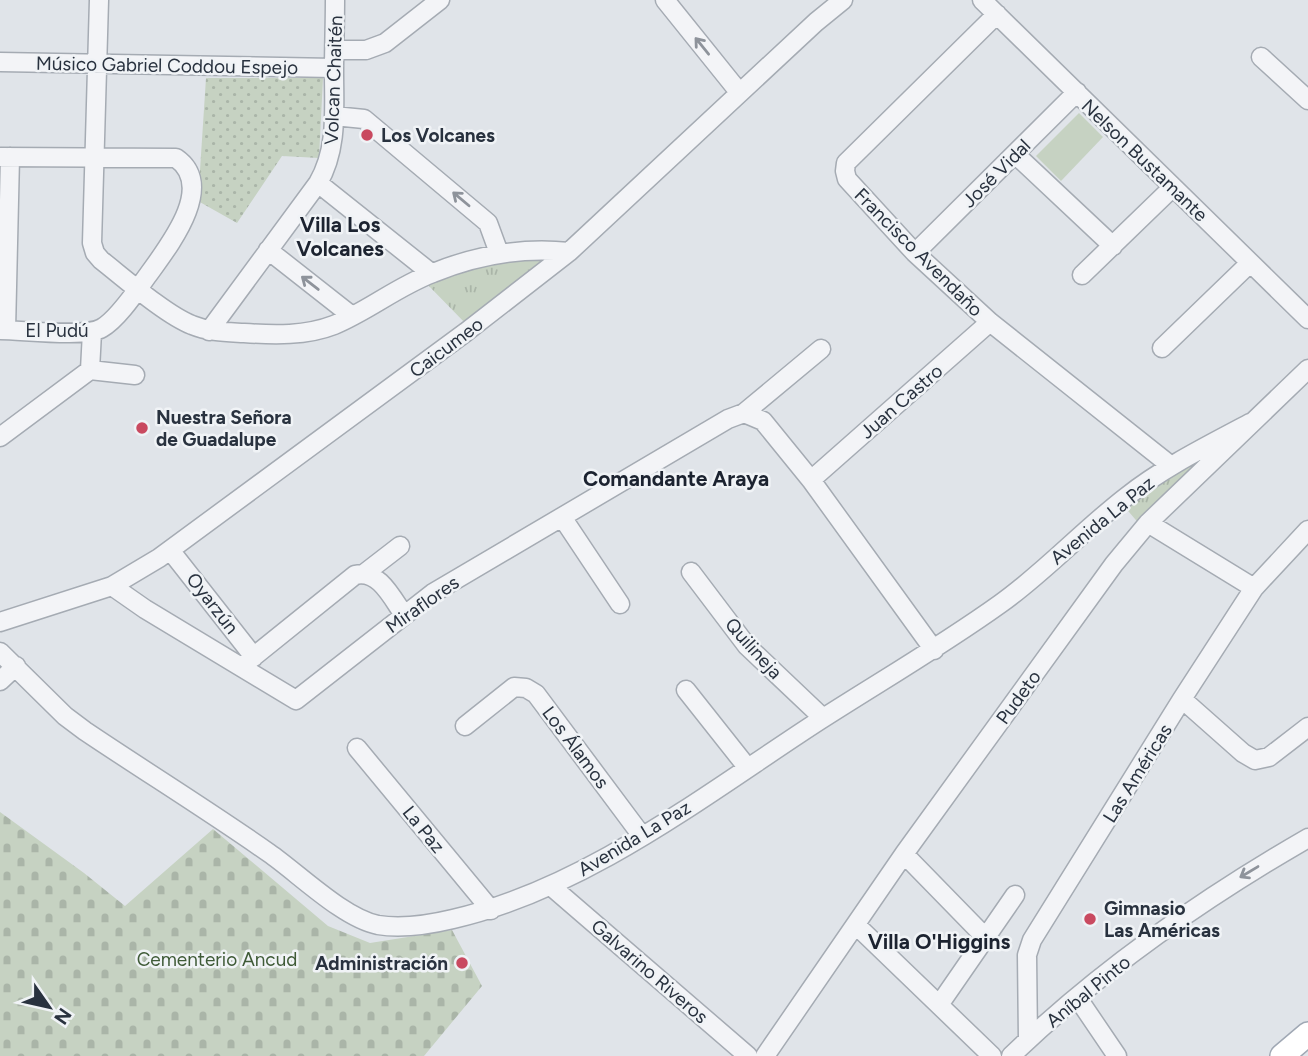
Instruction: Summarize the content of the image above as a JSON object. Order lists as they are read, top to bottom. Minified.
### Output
{"streets":{"street":["Músico Gabriel Coddou Espejo","Volcan Chaitén","Nelson Bustamante","José Vidal","Francisco Avendaño","El Pudú","Caicumeo","Juan Castro","Avenida La Paz","Oyarzún","Miraflores","Quilineja","Pudeto","Los Álamos","Las Américas","La Paz","Galvarino Riveros","Aníbal Pinto"]},"crossings":[["Músico Gabriel Coddou Espejo","Volcan Chaitén"],["Nelson Bustamante","José Vidal"],["Nelson Bustamante","Francisco Avendaño"],["José Vidal","Francisco Avendaño"],["Francisco Avendaño","Juan Castro"],["Francisco Avendaño","Avenida La Paz"],["Caicumeo","Oyarzún"],["Caicumeo","Miraflores"],["Avenida La Paz","Quilineja"],["Avenida La Paz","Pudeto"],["Avenida La Paz","Los Álamos"],["Avenida La Paz","La Paz"],["Avenida La Paz","Galvarino Riveros"],["Oyarzún","Miraflores"],["Las Américas","Aníbal Pinto"]],"one_way":["Aníbal Pinto"],"districts":["Villa Los Volcanes","Comandante Araya","Villa O'Higgins"],"parks":["Cementerio Ancud"],"places":["Los Volcanes","Nuestra Señora de Guadalupe","Gimnasio Las Américas","Administración"],"north":"bottom right"}
